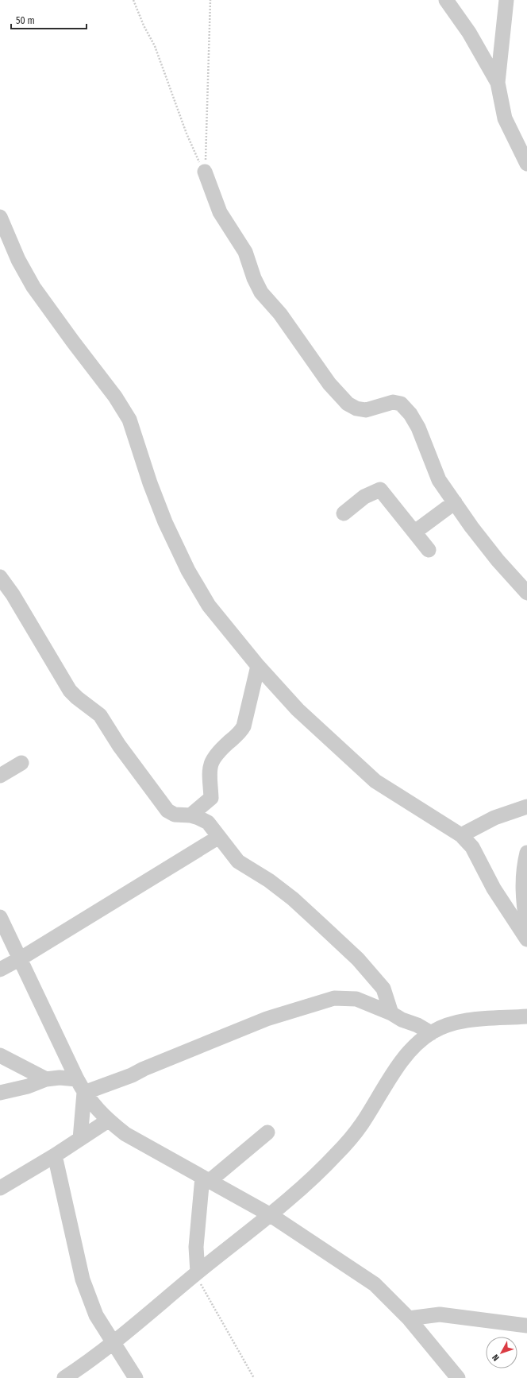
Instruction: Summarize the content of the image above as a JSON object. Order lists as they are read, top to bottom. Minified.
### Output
{"scale_bar":"50 m","north":"bottom left"}
